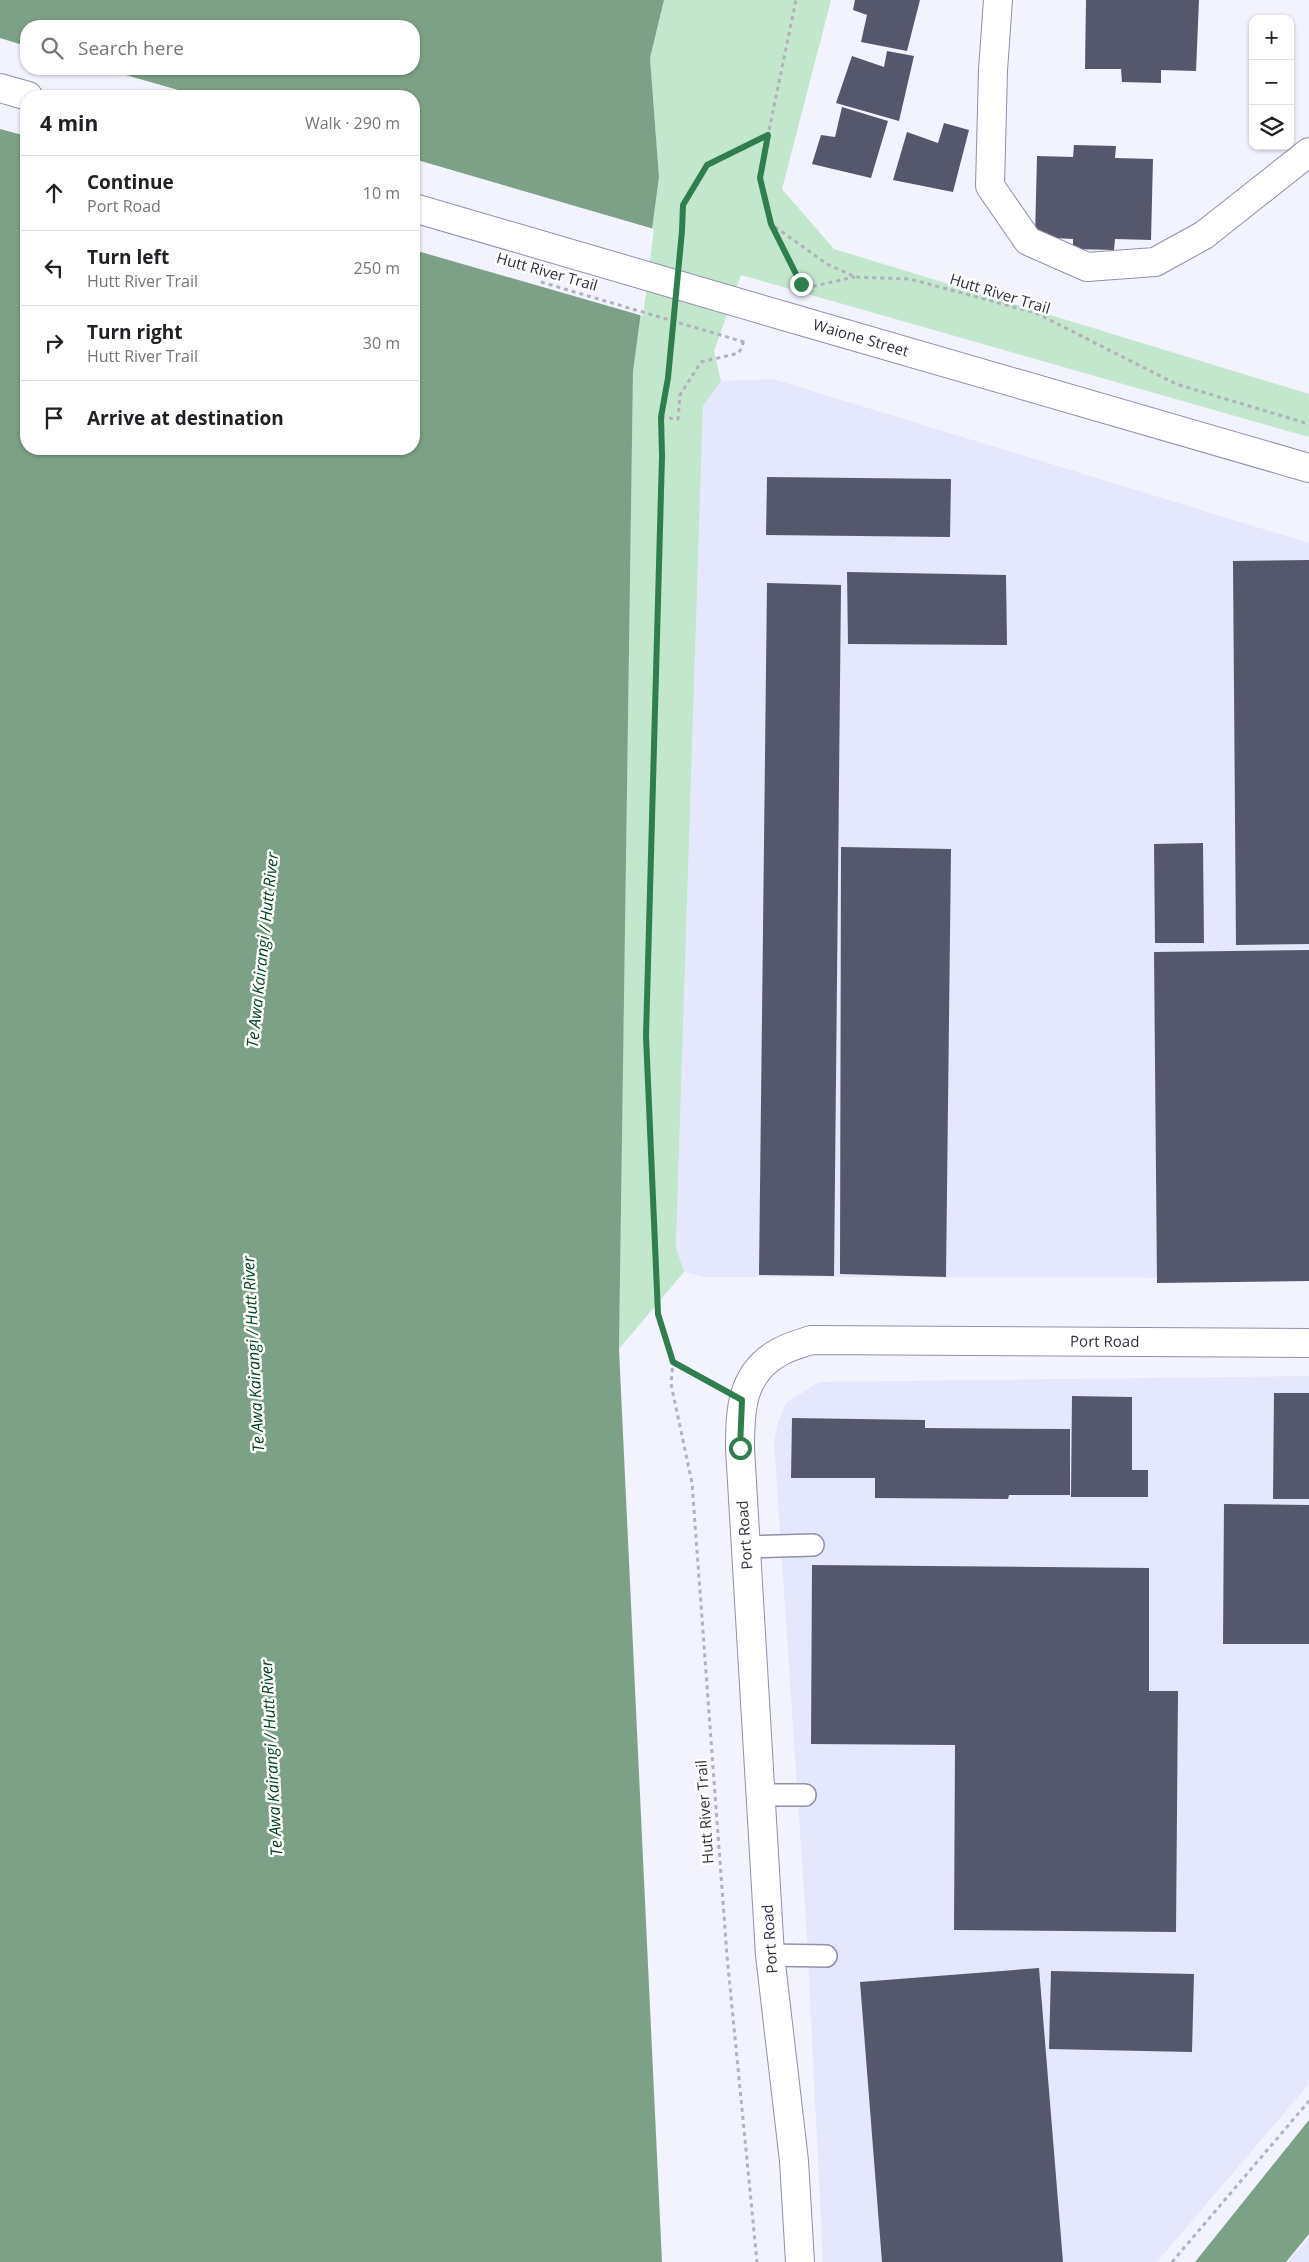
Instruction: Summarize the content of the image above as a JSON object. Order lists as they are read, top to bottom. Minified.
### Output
{"streets":{"street":["Waione Street","Port Road"],"path":["Hutt River Trail"]},"water":["Te Awa Kairangi / Hutt River"],"page":{"map_buttons":["+","−"],"search":"Search here","heading":["4 min","Walk · 290 m"],"list":[["Continue","Port Road","10 m"],["Turn left","Hutt River Trail","250 m"],["Turn right","Hutt River Trail","30 m"],"Arrive at destination"]}}
